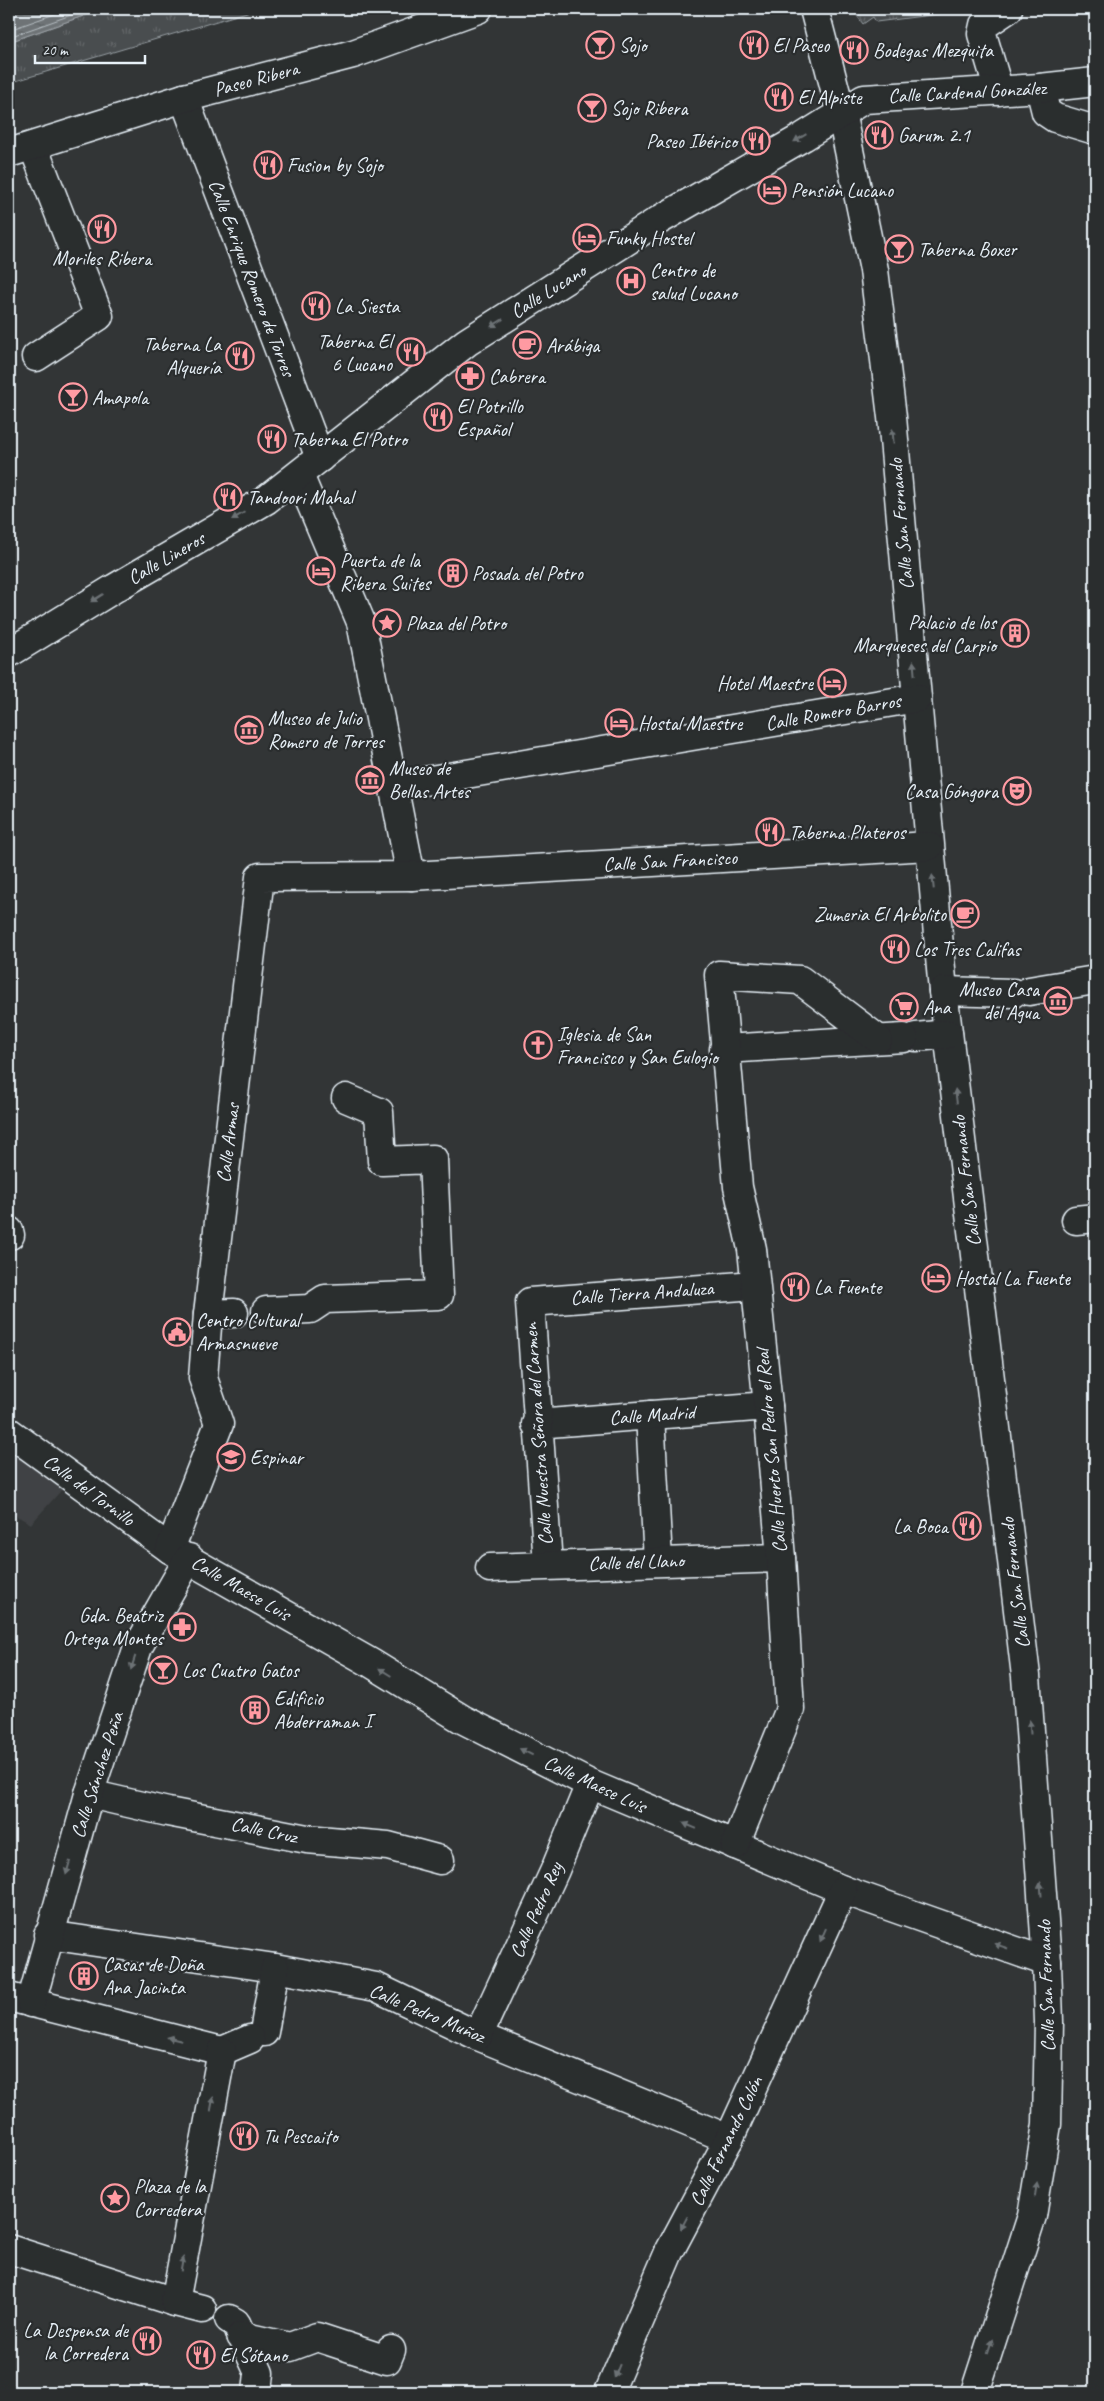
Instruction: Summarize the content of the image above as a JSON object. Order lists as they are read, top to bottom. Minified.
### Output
{"streets":{"street":["Paseo Ribera","Calle Cardenal González","Calle Enrique Romero de Torres","Calle Lucano","Calle San Fernando","Calle Lineros","Calle Romero Barros","Calle San Francisco","Calle Armas","Calle Tierra Andaluza","Calle Madrid","Calle Nuestra Señora del Carmen","Calle Huerto San Pedro el Real","Calle del Tornillo","Calle del Llano","Calle Maese Luis","Calle Sánchez Peña","Calle Cruz","Calle Pedro Rey","Calle Pedro Muñoz","Calle Fernando Colón"]},"crossings":[["Paseo Ribera","Calle Enrique Romero de Torres"],["Calle Cardenal González","Calle Lucano"],["Calle Cardenal González","Calle San Fernando"],["Calle Enrique Romero de Torres","Calle Lucano"],["Calle Enrique Romero de Torres","Calle Lineros"],["Calle Lucano","Calle San Fernando"],["Calle Lucano","Calle Lineros"],["Calle San Fernando","Calle Romero Barros"],["Calle San Fernando","Calle San Francisco"],["Calle San Fernando","Calle Maese Luis"],["Calle San Francisco","Calle Armas"],["Calle Armas","Calle del Tornillo"],["Calle Armas","Calle Maese Luis"],["Calle Armas","Calle Sánchez Peña"],["Calle Tierra Andaluza","Calle Nuestra Señora del Carmen"],["Calle Tierra Andaluza","Calle Huerto San Pedro el Real"],["Calle Madrid","Calle Nuestra Señora del Carmen"],["Calle Madrid","Calle Huerto San Pedro el Real"],["Calle Nuestra Señora del Carmen","Calle del Llano"],["Calle Huerto San Pedro el Real","Calle del Llano"],["Calle Huerto San Pedro el Real","Calle Maese Luis"],["Calle del Tornillo","Calle Maese Luis"],["Calle del Tornillo","Calle Sánchez Peña"],["Calle Maese Luis","Calle Sánchez Peña"],["Calle Maese Luis","Calle Pedro Rey"],["Calle Maese Luis","Calle Fernando Colón"],["Calle Sánchez Peña","Calle Cruz"],["Calle Sánchez Peña","Calle Pedro Muñoz"],["Calle Pedro Rey","Calle Pedro Muñoz"],["Calle Pedro Muñoz","Calle Fernando Colón"]],"one_way":["Calle Lucano","Calle San Fernando","Calle Lineros","Calle Maese Luis","Calle Sánchez Peña","Calle Fernando Colón"],"places":{"bar":["Sojo","Sojo Ribera","Taberna Boxer","Amapola","Los Cuatro Gatos"],"restaurant":["El Paseo","Bodegas Mezquita","El Alpiste","Garum 2.1","Paseo Ibérico","Fusion by Sojo","Moriles Ribera","La Siesta","Taberna El 6 Lucano","Taberna La Alquería","El Potrillo Español","Taberna El Potro","Tandoori Mahal","Taberna Plateros","Los Tres Califas","La Fuente","La Boca","Tu Pescaito","La Despensa de la Corredera","El Sótano"],"hotel":["Pensión Lucano","Funky Hostel","Puerta de la Ribera Suites","Hotel Maestre","Hostal Maestre","Hostal La Fuente"],"hospital":["Centro de salud Lucano"],"cafe":["Arábiga","Zumeria El Arbolito"],"pharmacy":["Cabrera","Gda. Beatriz Ortega Montes"],"building":["Posada del Potro","Palacio de los Marqueses del Carpio","Edificio Abderraman I","Casas de Doña Ana Jacinta"],"place":["Plaza del Potro","Plaza de la Corredera"],"museum":["Museo de Julio Romero de Torres","Museo de Bellas Artes","Museo Casa del Agua"],"theatre":["Casa Góngora"],"supermarket":["Ana"],"church":["Iglesia de San Francisco y San Eulogio"],"public building":["Centro Cultural Armasnueve"],"school or university":["Espinar"]},"scale_bar":"20 m"}
